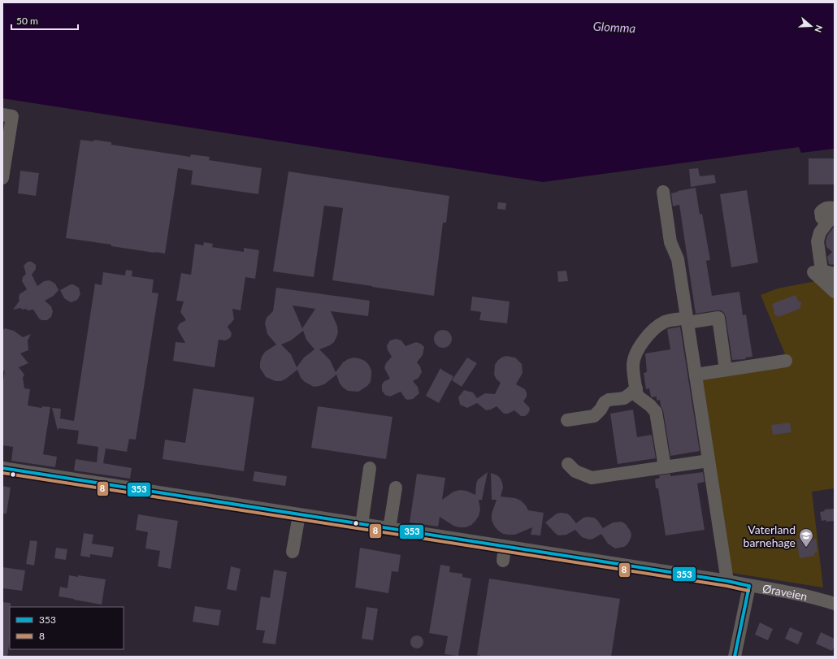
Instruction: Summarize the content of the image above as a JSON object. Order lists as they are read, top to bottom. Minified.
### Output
{"streets":{"street":["Øraveien"]},"water":["Glomma"],"places":{"school or university":["Vaterland barnehage"]},"lines":["transit line 353","transit line 8"],"legend":["353","8"],"scale_bar":"50 m","north":"right"}
